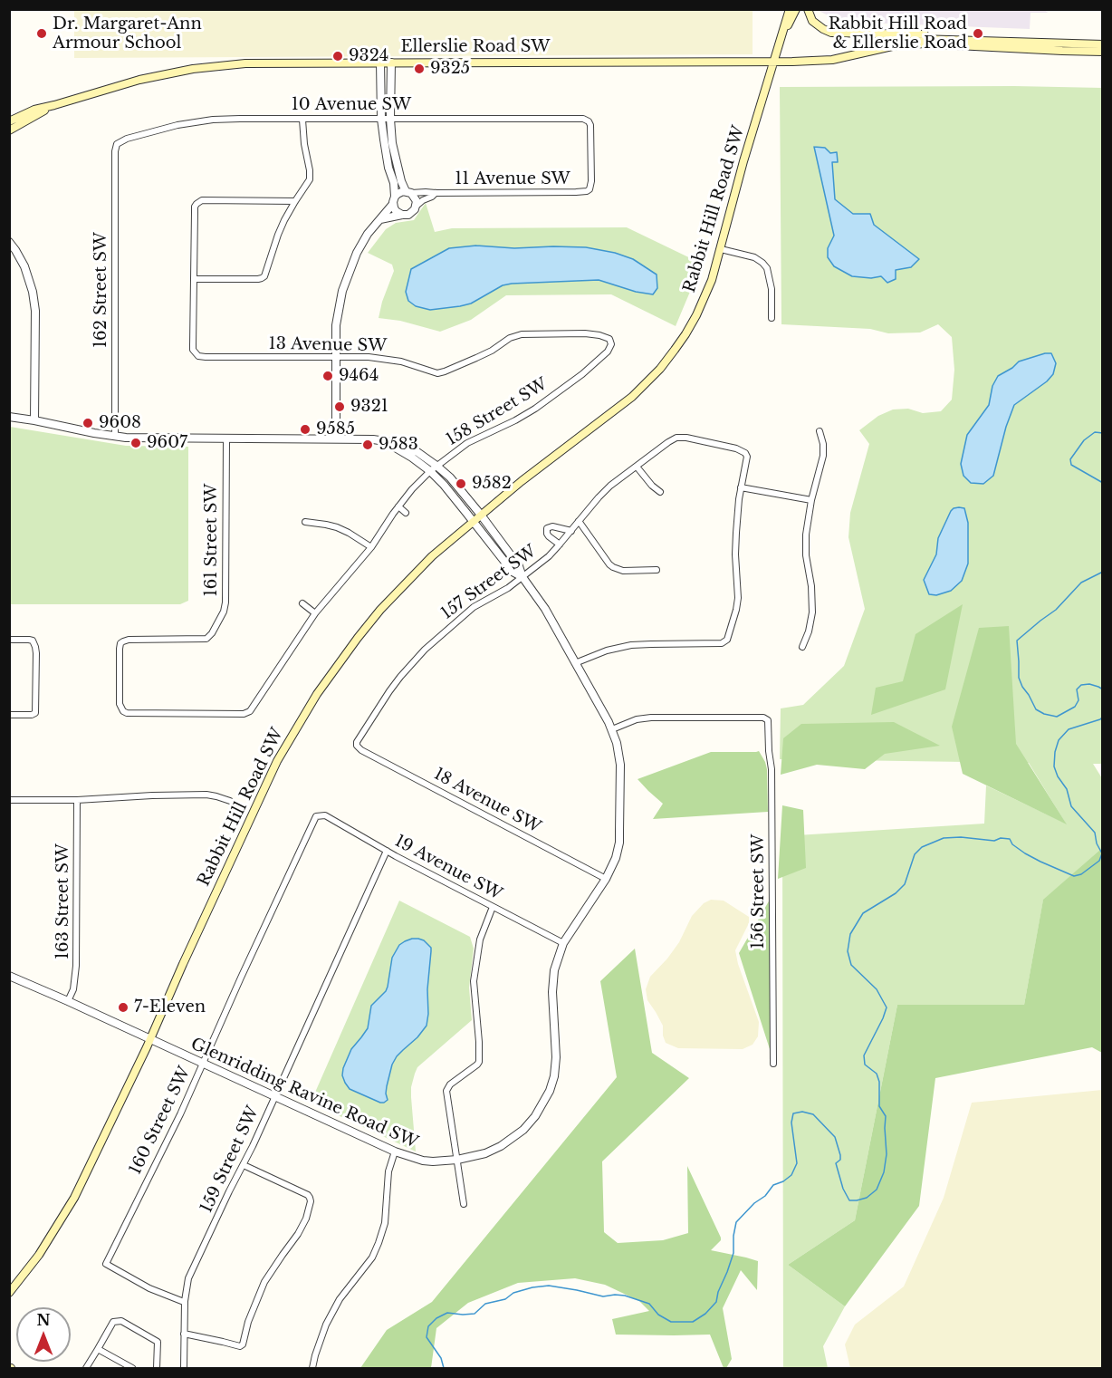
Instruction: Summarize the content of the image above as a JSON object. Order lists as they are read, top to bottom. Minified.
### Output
{"streets":{"main road":["Ellerslie Road SW","Rabbit Hill Road SW"],"street":["10 Avenue SW","11 Avenue SW","162 Street SW","13 Avenue SW","158 Street SW","161 Street SW","157 Street SW","18 Avenue SW","19 Avenue SW","156 Street SW","163 Street SW","Glenridding Ravine Road SW","160 Street SW","159 Street SW"]},"crossings":[["Ellerslie Road SW","Rabbit Hill Road SW"],["10 Avenue SW","11 Avenue SW"],["10 Avenue SW","162 Street SW"],["Rabbit Hill Road SW","Glenridding Ravine Road SW"],["13 Avenue SW","158 Street SW"],["158 Street SW","161 Street SW"],["157 Street SW","18 Avenue SW"],["157 Street SW","Glenridding Ravine Road SW"],["18 Avenue SW","Glenridding Ravine Road SW"],["19 Avenue SW","Glenridding Ravine Road SW"],["19 Avenue SW","160 Street SW"],["19 Avenue SW","159 Street SW"],["156 Street SW","Glenridding Ravine Road SW"],["163 Street SW","Glenridding Ravine Road SW"],["Glenridding Ravine Road SW","160 Street SW"],["Glenridding Ravine Road SW","159 Street SW"],["160 Street SW","159 Street SW"]],"places":["Dr. Margaret-Ann Armour School","Rabbit Hill Road & Ellerslie Road","9324","9325","9464","9321","9608","9585","9607","9583","9582","7-Eleven"],"north":"top"}
